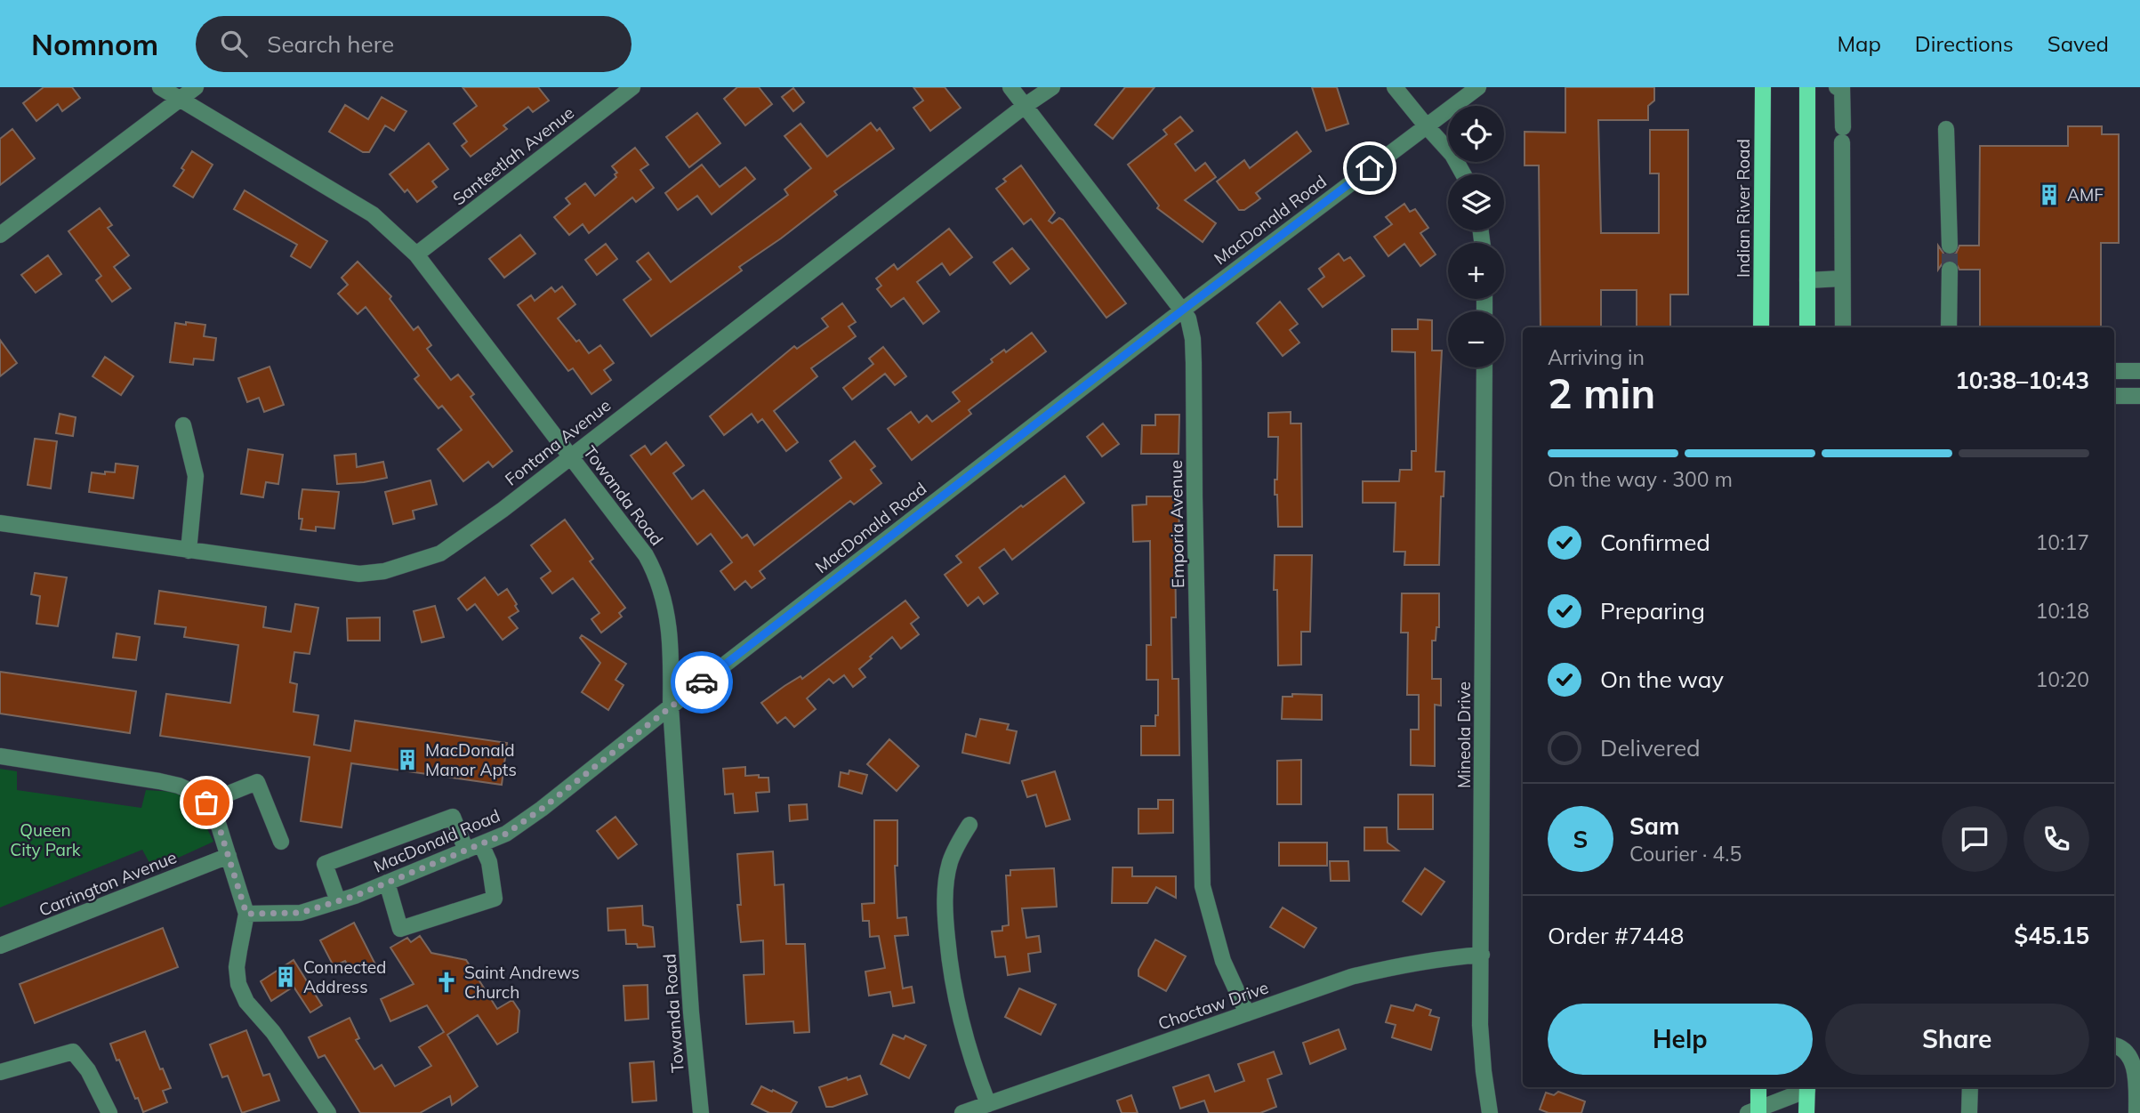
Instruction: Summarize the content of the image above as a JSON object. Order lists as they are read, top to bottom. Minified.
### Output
{"streets":{"main road":["Indian River Road"],"street":["Santeetlah Avenue","MacDonald Road","Fontana Avenue","Towanda Road","Emporia Avenue","Mineola Drive","Carrington Avenue","Choctaw Drive"]},"crossings":[["Santeetlah Avenue","Towanda Road"],["MacDonald Road","Towanda Road"],["MacDonald Road","Emporia Avenue"],["Fontana Avenue","Towanda Road"],["Fontana Avenue","Emporia Avenue"],["Emporia Avenue","Choctaw Drive"],["Mineola Drive","Choctaw Drive"]],"parks":["Queen City Park"],"places":{"building":["AMF","MacDonald Manor Apts","Connected Address"],"church":["Saint Andrews Church"]},"page":{"header":"Nomnom","search":"Search here","nav":["Map","Directions","Saved"],"map_buttons":["+","−"],"heading":["2 min","Arriving in","10:38–10:43"],"panel":["Sam","Courier · 4.5","Order #7448","$45.15"],"bar":"On the way · 300 m","list":[["Confirmed","10:17"],["Preparing","10:18"],["On the way","10:20"],"Delivered"],"round":"S","buttons":["Help","Share"]}}
